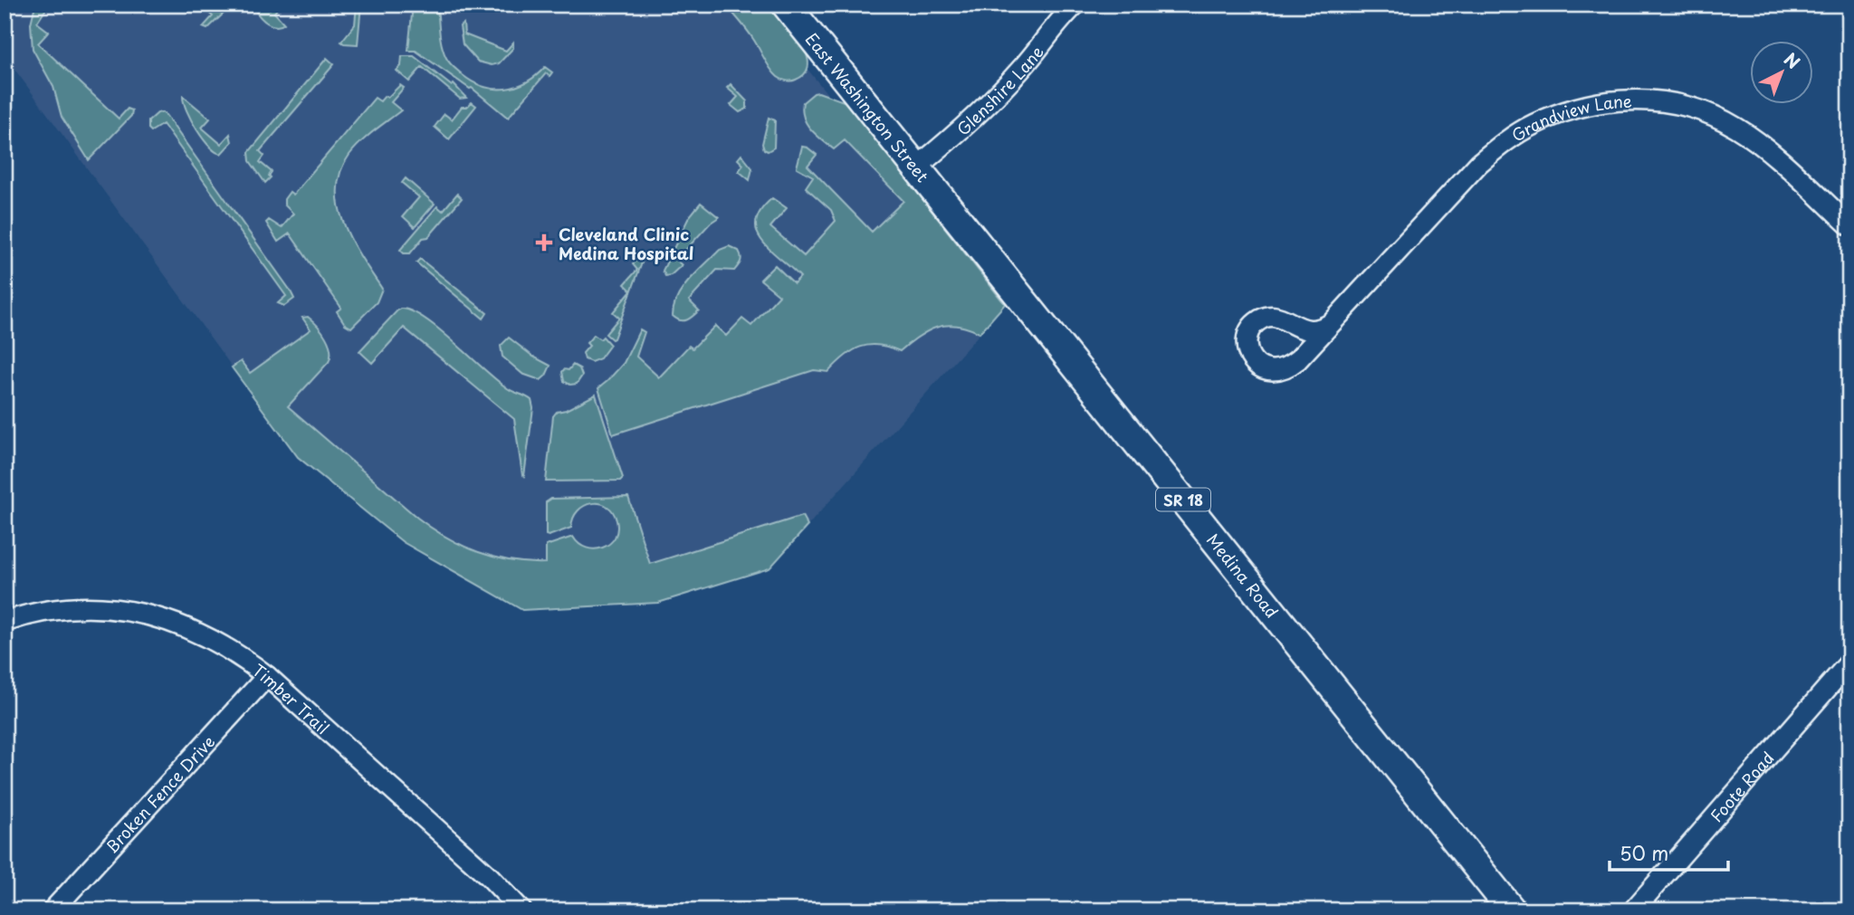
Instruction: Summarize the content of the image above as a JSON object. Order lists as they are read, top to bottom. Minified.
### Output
{"streets":{"highway":["East Washington Street","SR 18","Medina Road"],"street":["Glenshire Lane","Grandview Lane","Timber Trail","Foote Road","Broken Fence Drive"]},"crossings":[["Glenshire Lane","East Washington Street"],["East Washington Street","Medina Road"],["Timber Trail","Broken Fence Drive"]],"places":{"health":["Cleveland Clinic Medina Hospital"]},"scale_bar":"50 m","north":"top right"}
